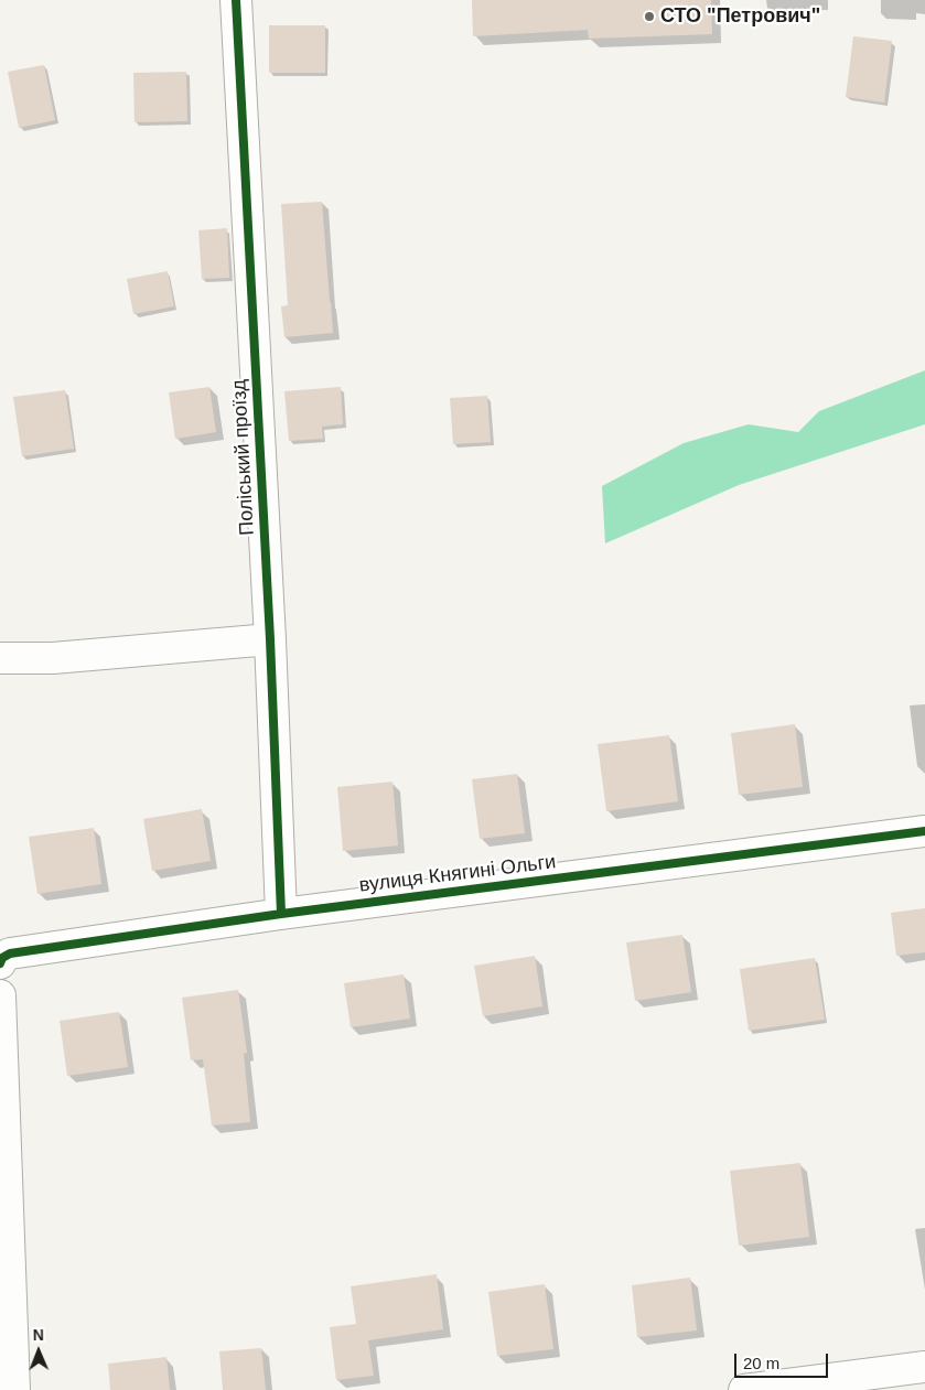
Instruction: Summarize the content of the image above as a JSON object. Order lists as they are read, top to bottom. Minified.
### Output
{"streets":{"street":["Поліський проїзд","вулиця Княгині Ольги"]},"crossings":[["Поліський проїзд","вулиця Княгині Ольги"]],"places":["СТО \"Петрович\""],"scale_bar":"20 m","north":"top"}
